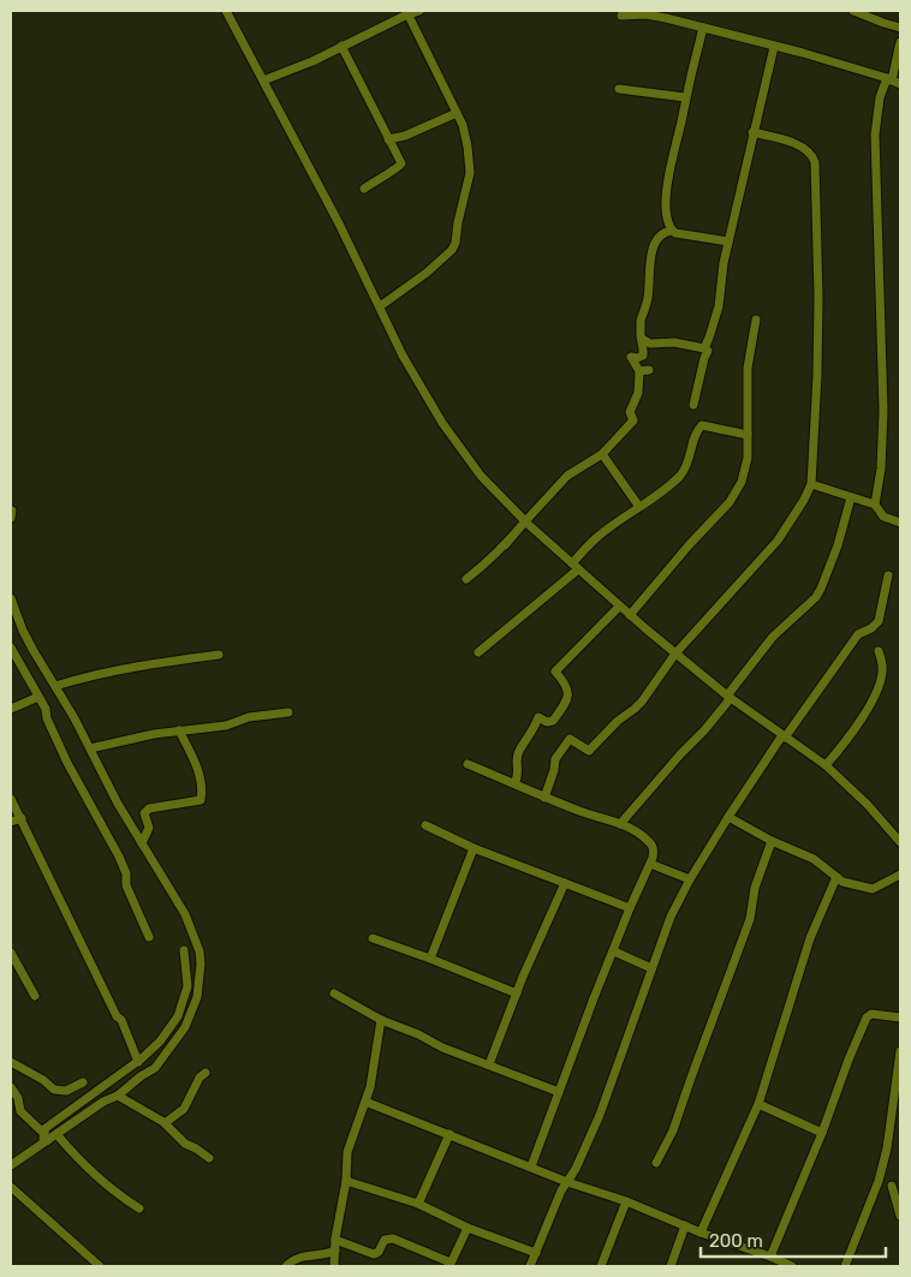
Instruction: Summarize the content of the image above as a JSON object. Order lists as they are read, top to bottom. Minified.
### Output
{"scale_bar":"200 m"}
